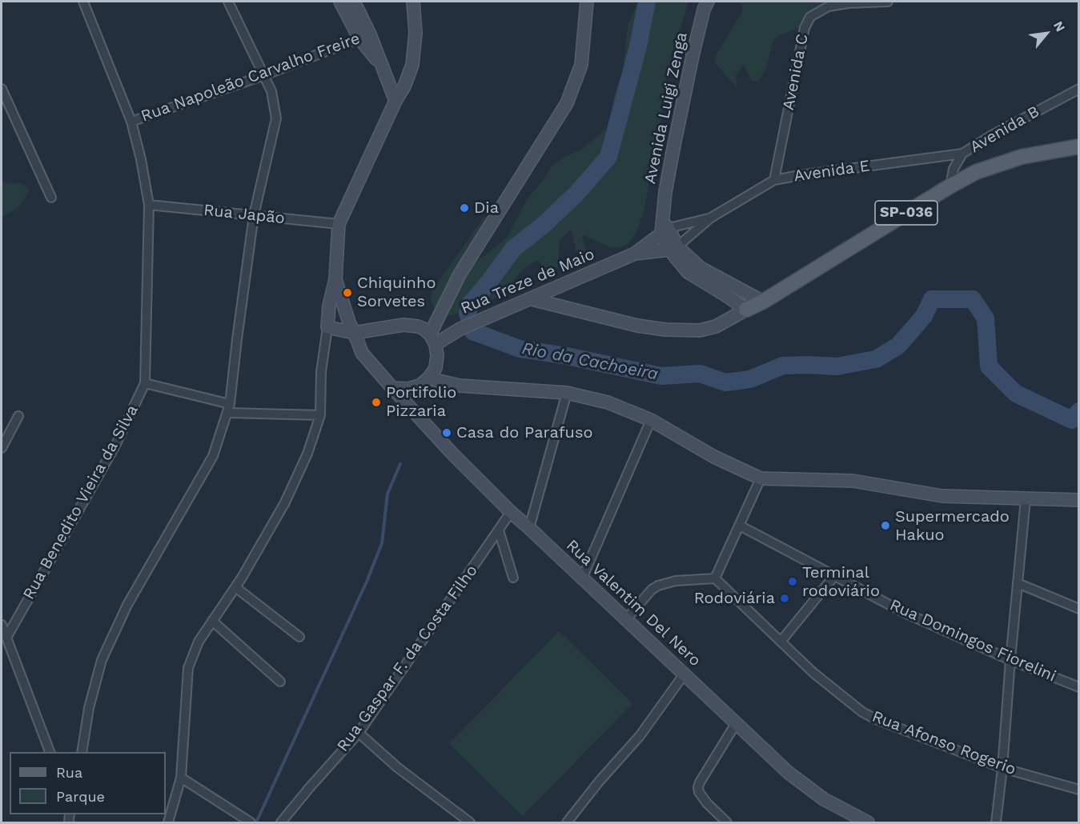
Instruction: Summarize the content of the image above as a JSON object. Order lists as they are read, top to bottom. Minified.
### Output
{"streets":{"main road":["Avenida Luigi Zenga","SP-036","Rua Treze de Maio","Rua Valentim Del Nero"],"street":["Avenida C","Rua Napoleão Carvalho Freire","Avenida B","Avenida E","Rua Japão","Rua Benedito Vieira da Silva","Rua Domingos Fiorelini","Rua Gaspar F. da Costa Filho","Rua Afonso Rogerio"]},"crossings":[["Avenida C","Avenida E"],["Rua Napoleão Carvalho Freire","Rua Benedito Vieira da Silva"],["Avenida Luigi Zenga","Avenida E"],["Avenida Luigi Zenga","Rua Treze de Maio"],["Avenida B","Avenida E"],["Avenida B","SP-036"],["Avenida E","Rua Treze de Maio"],["Rua Japão","Rua Benedito Vieira da Silva"],["Rua Valentim Del Nero","Rua Gaspar F. da Costa Filho"]],"water":["Rio da Cachoeira"],"places":["Dia","Chiquinho Sorvetes","Portifolio Pizzaria","Casa do Parafuso","Supermercado Hakuo","Terminal rodoviário","Rodoviária"],"legend":["Rua","Parque"],"north":"top right"}
